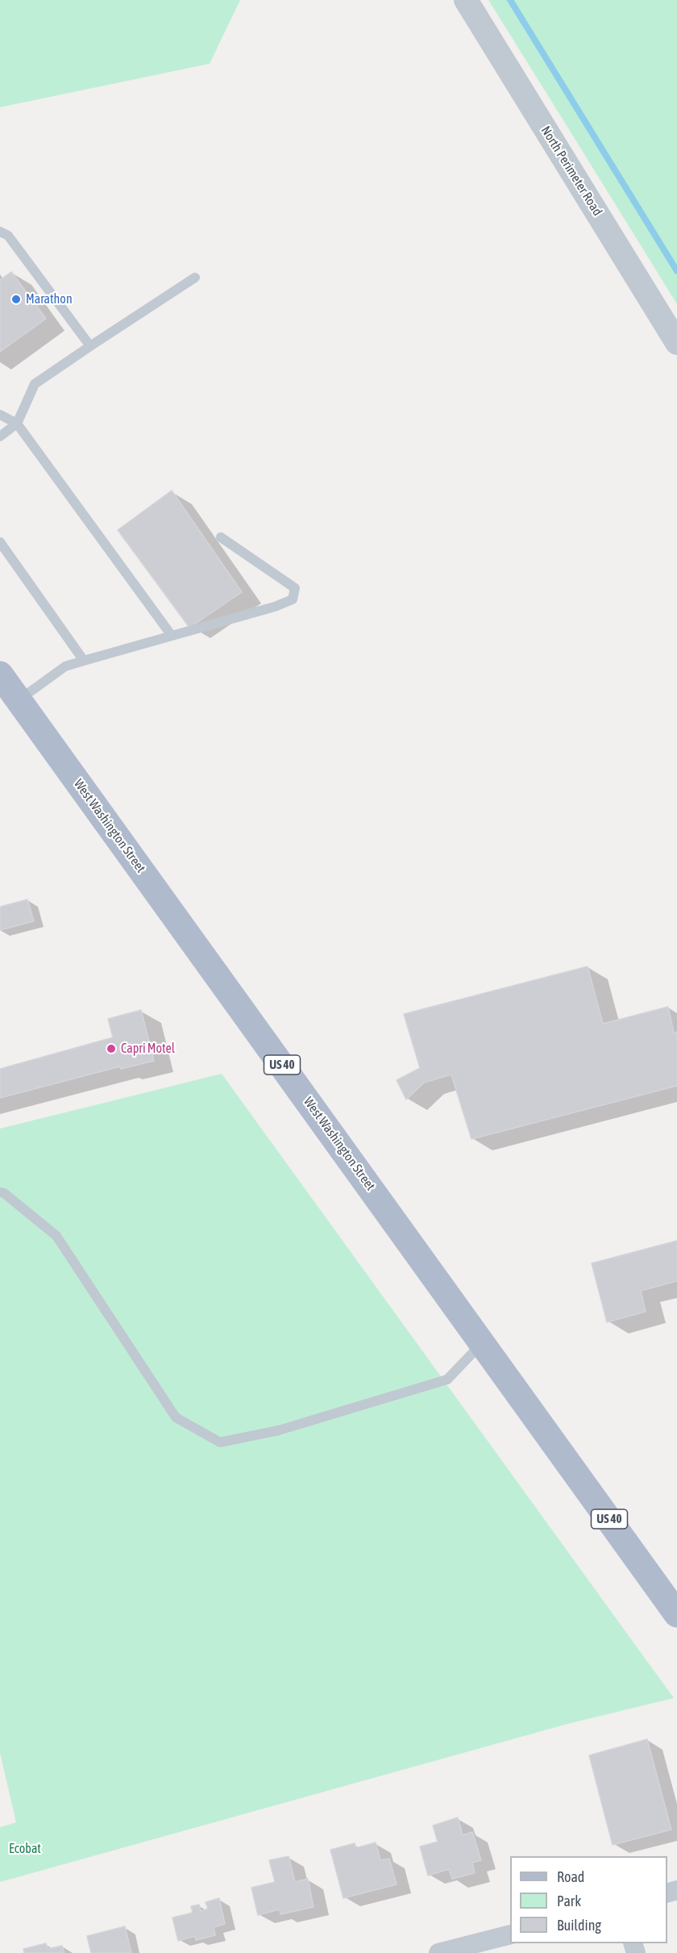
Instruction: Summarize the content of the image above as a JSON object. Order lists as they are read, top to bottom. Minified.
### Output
{"streets":{"main road":["West Washington Street","US 40"],"street":["North Perimeter Road"]},"parks":["Ecobat"],"places":["Marathon","Capri Motel"],"legend":["Road","Park","Building"]}
